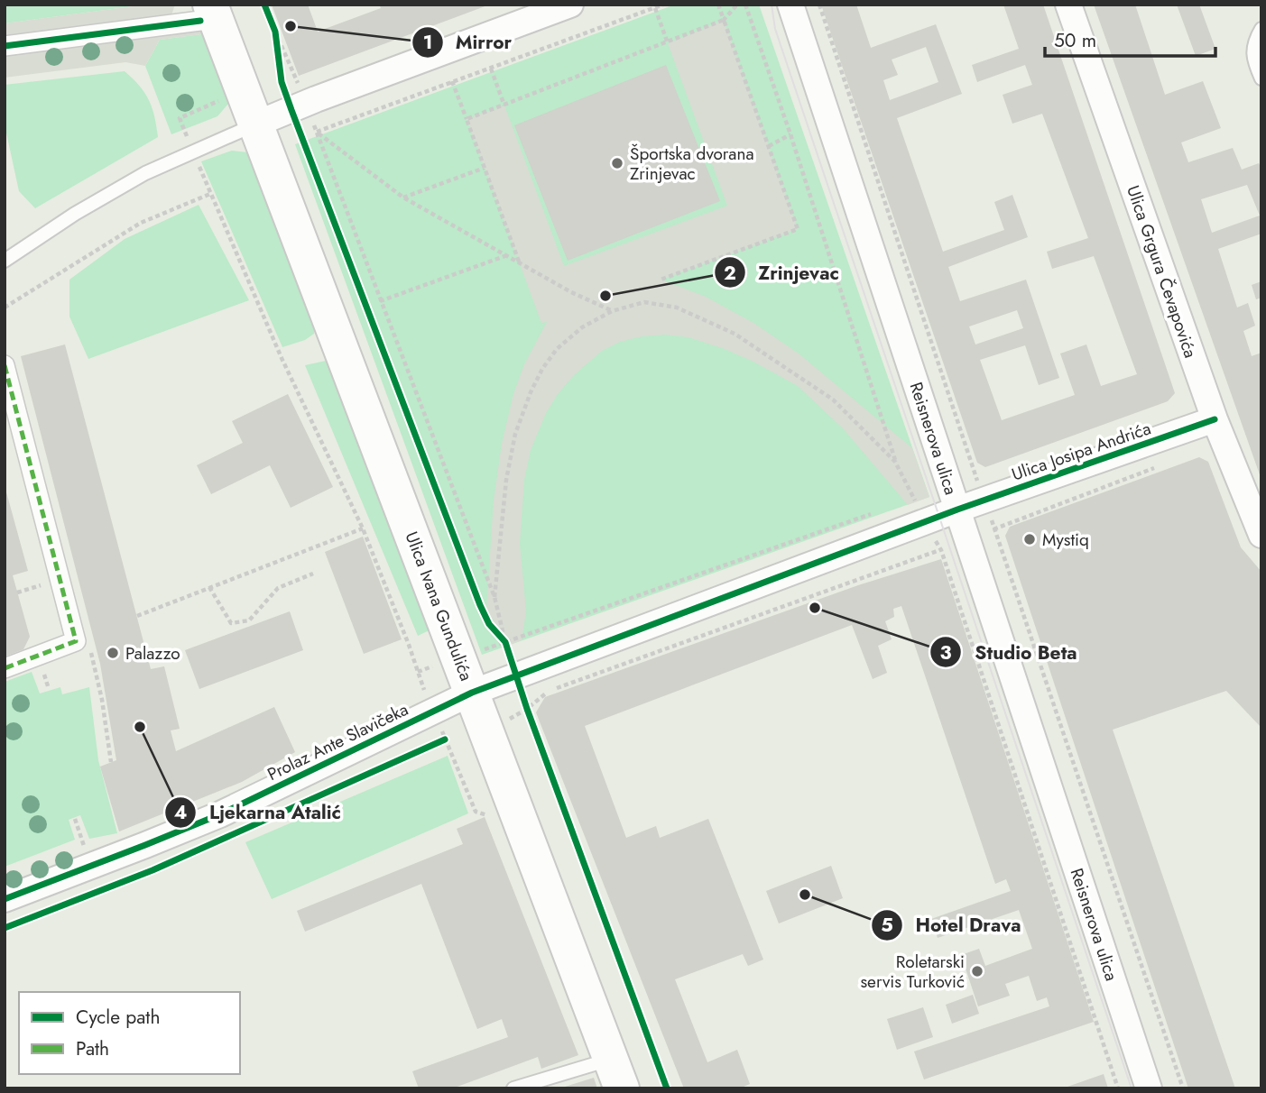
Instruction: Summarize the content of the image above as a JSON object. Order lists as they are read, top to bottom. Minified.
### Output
{"streets":{"main road":["Ulica Ivana Gundulića"],"street":["Ulica Grgura Čevapovića","Reisnerova ulica","Ulica Josipa Andrića","Prolaz Ante Slavičeka"]},"crossings":[["Ulica Grgura Čevapovića","Ulica Josipa Andrića"],["Reisnerova ulica","Ulica Josipa Andrića"],["Ulica Josipa Andrića","Prolaz Ante Slavičeka"],["Ulica Ivana Gundulića","Prolaz Ante Slavičeka"]],"places":["Mirror","Športska dvorana Zrinjevac","Zrinjevac","Mystiq","Studio Beta","Palazzo","Ljekarna Atalić","Hotel Drava","Roletarski servis Turković"],"legend":["Cycle path","Path"],"scale_bar":"50 m"}
